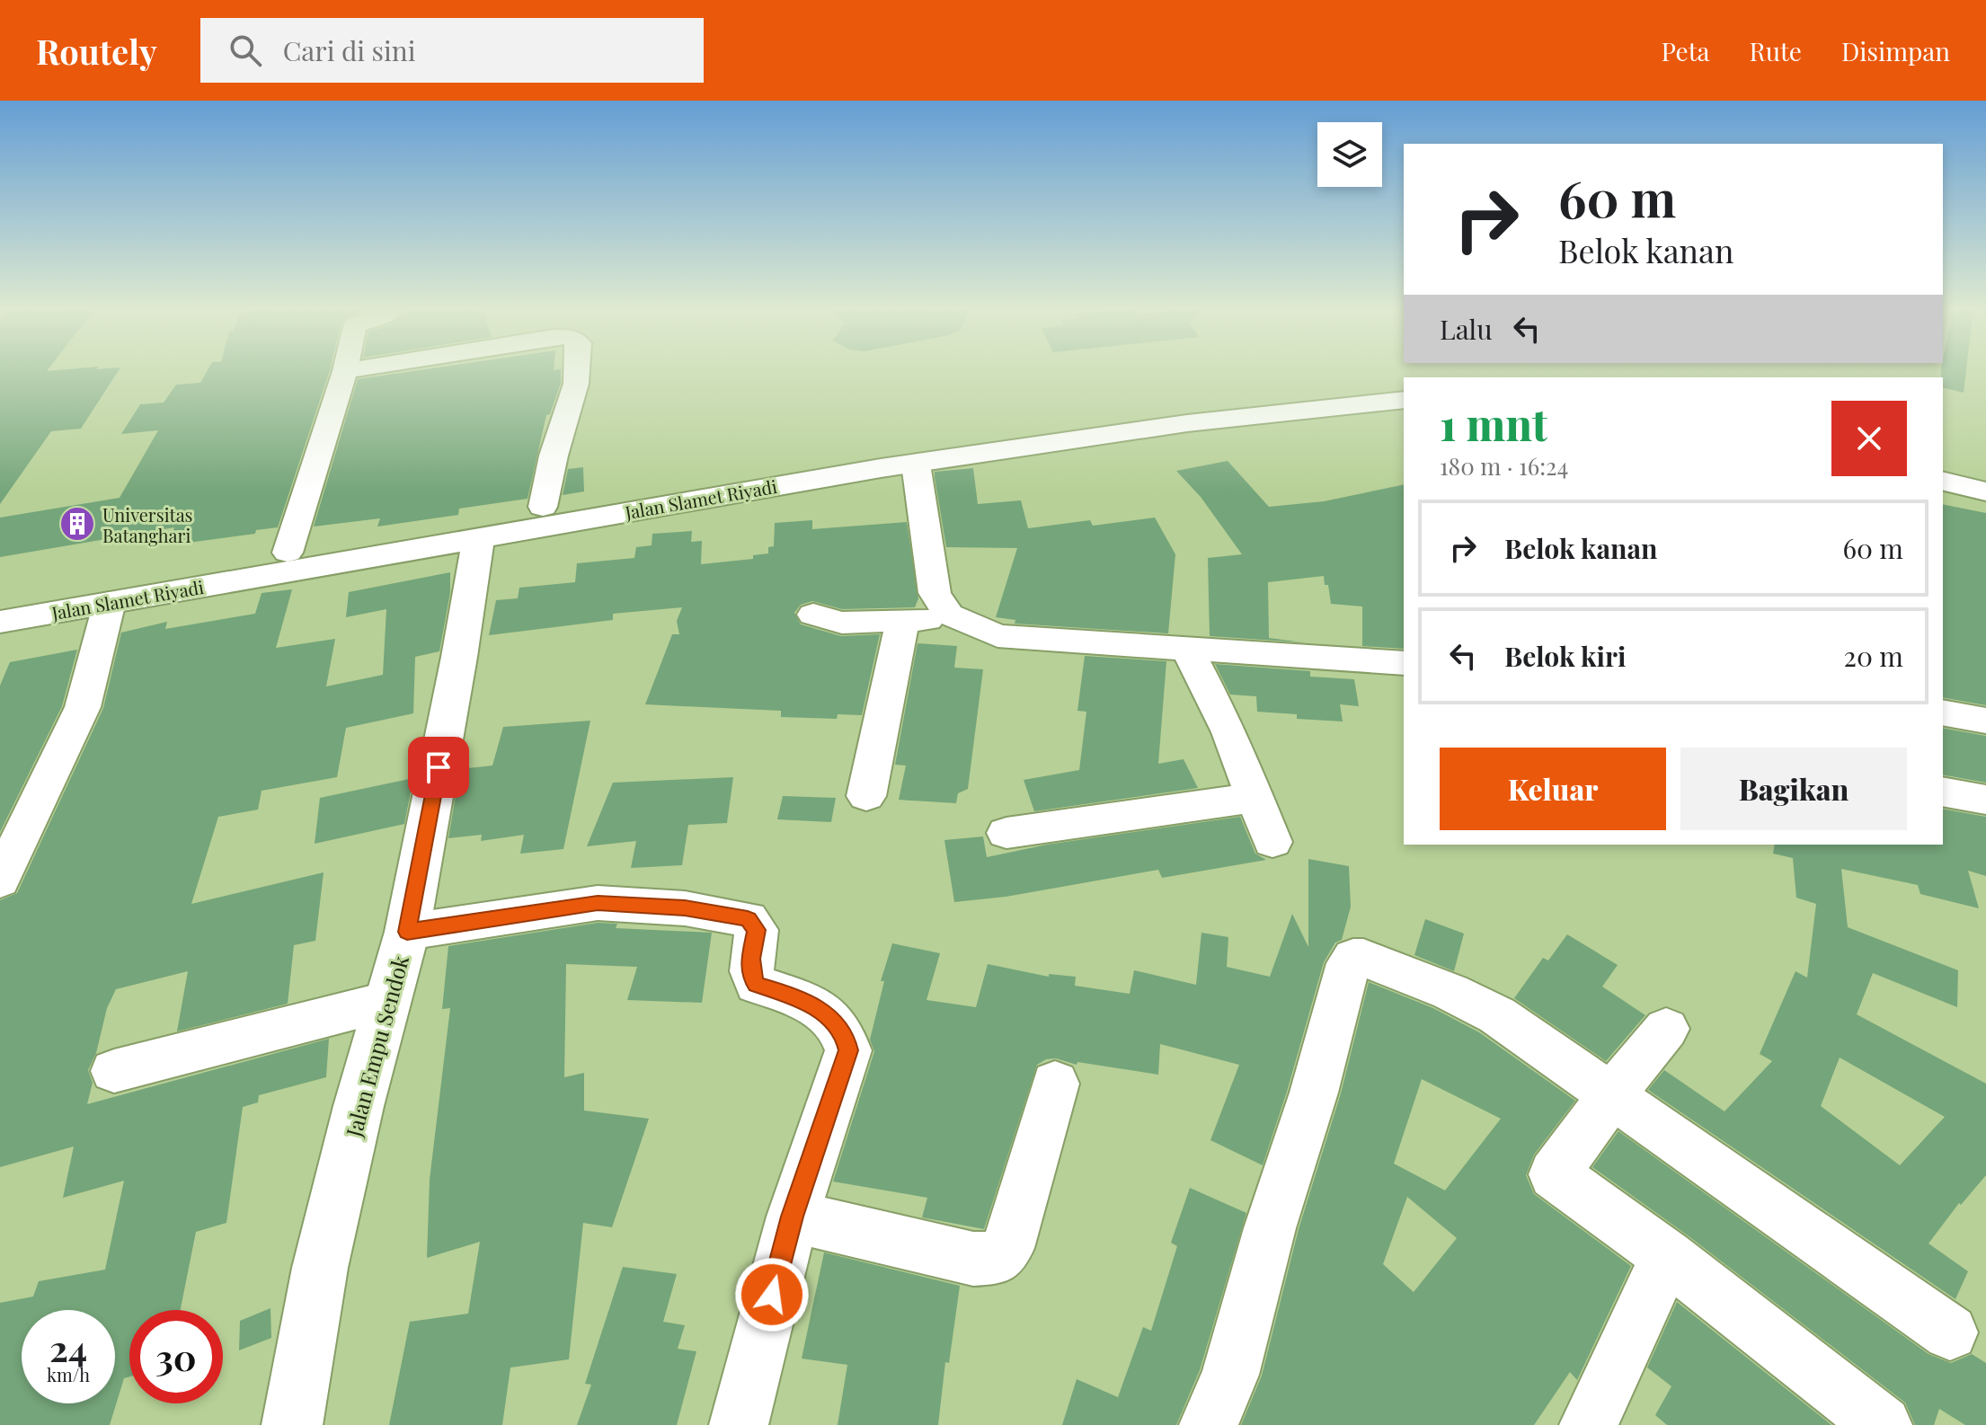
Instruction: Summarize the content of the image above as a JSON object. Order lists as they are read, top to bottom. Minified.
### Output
{"streets":{"main road":["Jalan Slamet Riyadi","Jalan Empu Sendok"]},"crossings":[["Jalan Slamet Riyadi","Jalan Empu Sendok"]],"places":{"building":["Universitas Batanghari"]},"page":{"header":"Routely","search":"Cari di sini","nav":["Peta","Rute","Disimpan"],"turn":["60 m","Belok kanan"],"then":"Lalu","heading":["1 mnt","180 m · 16:24"],"list":[{"name":"Belok kanan","value":"60 m"},{"name":"Belok kiri","value":"20 m"}],"buttons":["Keluar","Bagikan"],"speed":"24 km/h","limit":"30"}}
